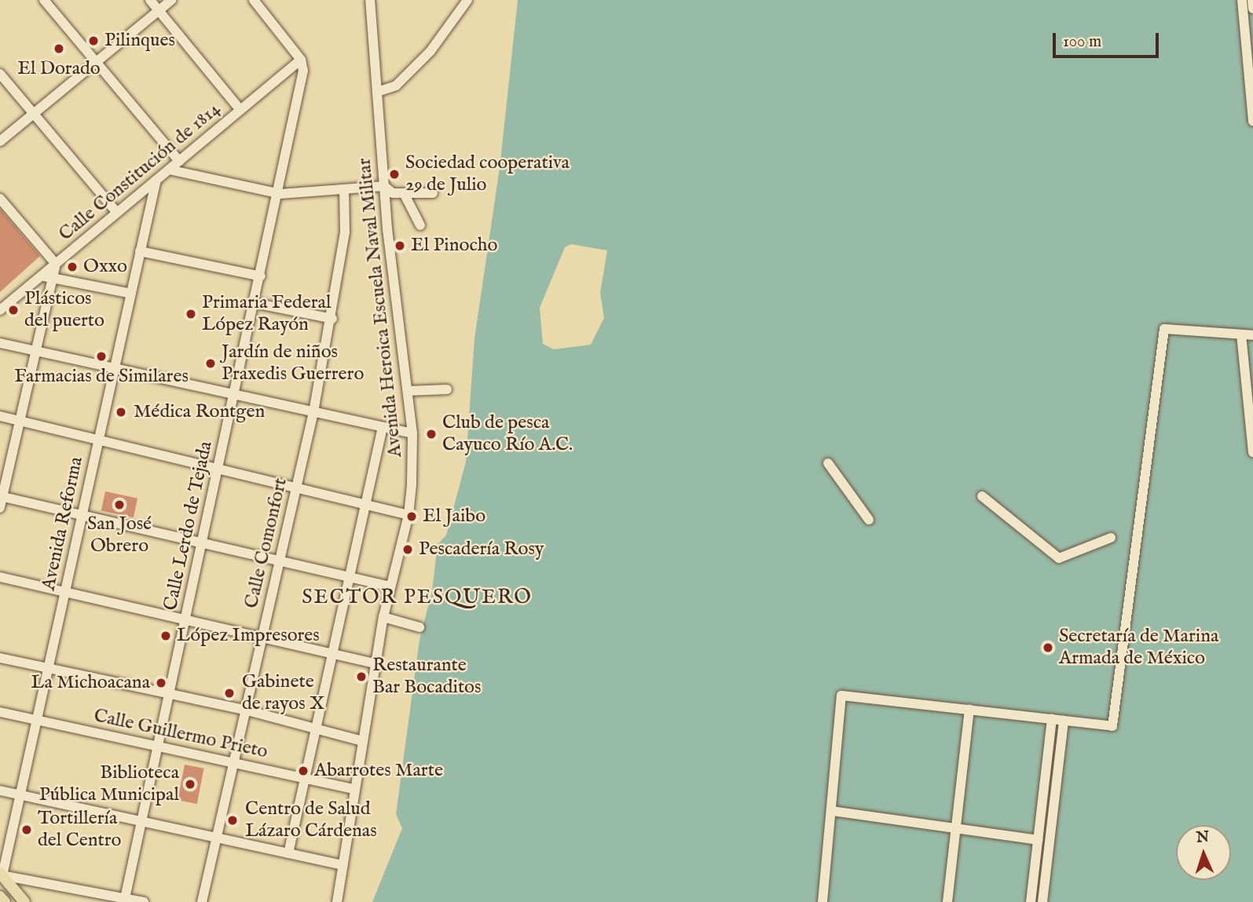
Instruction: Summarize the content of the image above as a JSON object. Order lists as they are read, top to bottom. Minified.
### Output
{"streets":{"street":["Calle Constitución de 1814","Avenida Heroica Escuela Naval Militar","Avenida Reforma","Calle Lerdo de Tejada","Calle Comonfort","Calle Guillermo Prieto"]},"crossings":[["Calle Constitución de 1814","Avenida Reforma"],["Calle Constitución de 1814","Calle Lerdo de Tejada"],["Avenida Heroica Escuela Naval Militar","Calle Guillermo Prieto"],["Avenida Reforma","Calle Guillermo Prieto"],["Calle Lerdo de Tejada","Calle Guillermo Prieto"],["Calle Comonfort","Calle Guillermo Prieto"]],"districts":["SECTOR PESQUERO"],"places":["Pilinques","El Dorado","Sociedad cooperativa 29 de Julio","El Pinocho","Oxxo","Plásticos del puerto","Primaria Federal López Rayón","Farmacias de Similares","Jardín de niños Praxedis Guerrero","Médica Rontgen","Club de pesca Cayuco Río A.C.","San José Obrero","El Jaibo","Pescadería Rosy","López Impresores","Secretaría de Marina Armada de México","Restaurante Bar Bocaditos","La Michoacana","Gabinete de rayos X","Abarrotes Marte","Biblioteca Pública Municipal","Centro de Salud Lázaro Cárdenas","Tortillería del Centro"],"scale_bar":"100 m","north":"top"}
